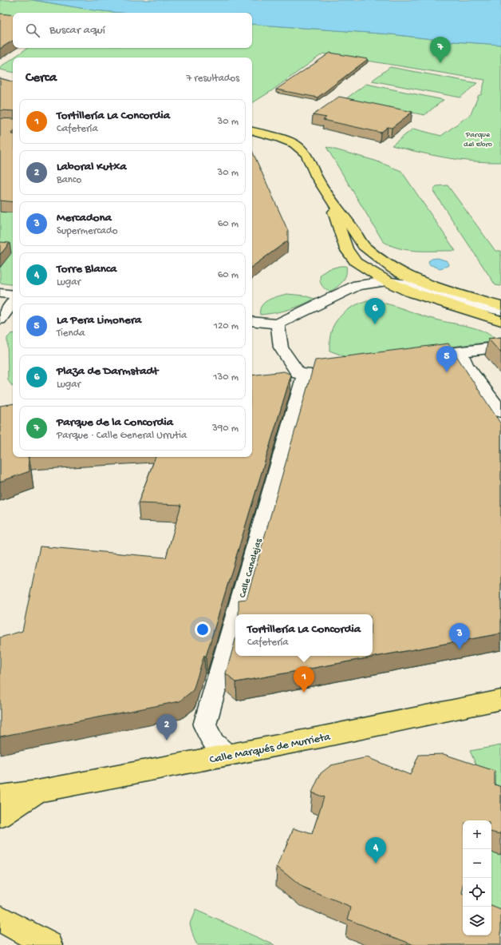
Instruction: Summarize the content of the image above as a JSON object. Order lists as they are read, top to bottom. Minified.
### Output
{"streets":{"main road":["Calle Marqués de Murrieta"],"street":["Calle Canalejas"]},"crossings":[["Calle Canalejas","Calle Marqués de Murrieta"]],"parks":["Parque del Ebro"],"page":{"search":"Buscar aquí","pins":["7","6","5","3","1","2","4"],"heading":["Cerca","7 resultados"],"list":[{"mark":"1","name":"Tortillería La Concordia","note":"Cafetería","value":"30 m"},{"mark":"2","name":"Laboral Kutxa","note":"Banco","value":"30 m"},{"mark":"3","name":"Mercadona","note":"Supermercado","value":"60 m"},{"mark":"4","name":"Torre Blanca","note":"Lugar","value":"60 m"},{"mark":"5","name":"La Pera Limonera","note":"Tienda","value":"120 m"},{"mark":"6","name":"Plaza de Darmstadt","note":"Lugar","value":"130 m"},{"mark":"7","name":"Parque de la Concordia","note":"Parque · Calle General Urrutia","value":"390 m"}],"popup":["Tortillería La Concordia","Cafetería"],"map_buttons":["+","−"]}}
